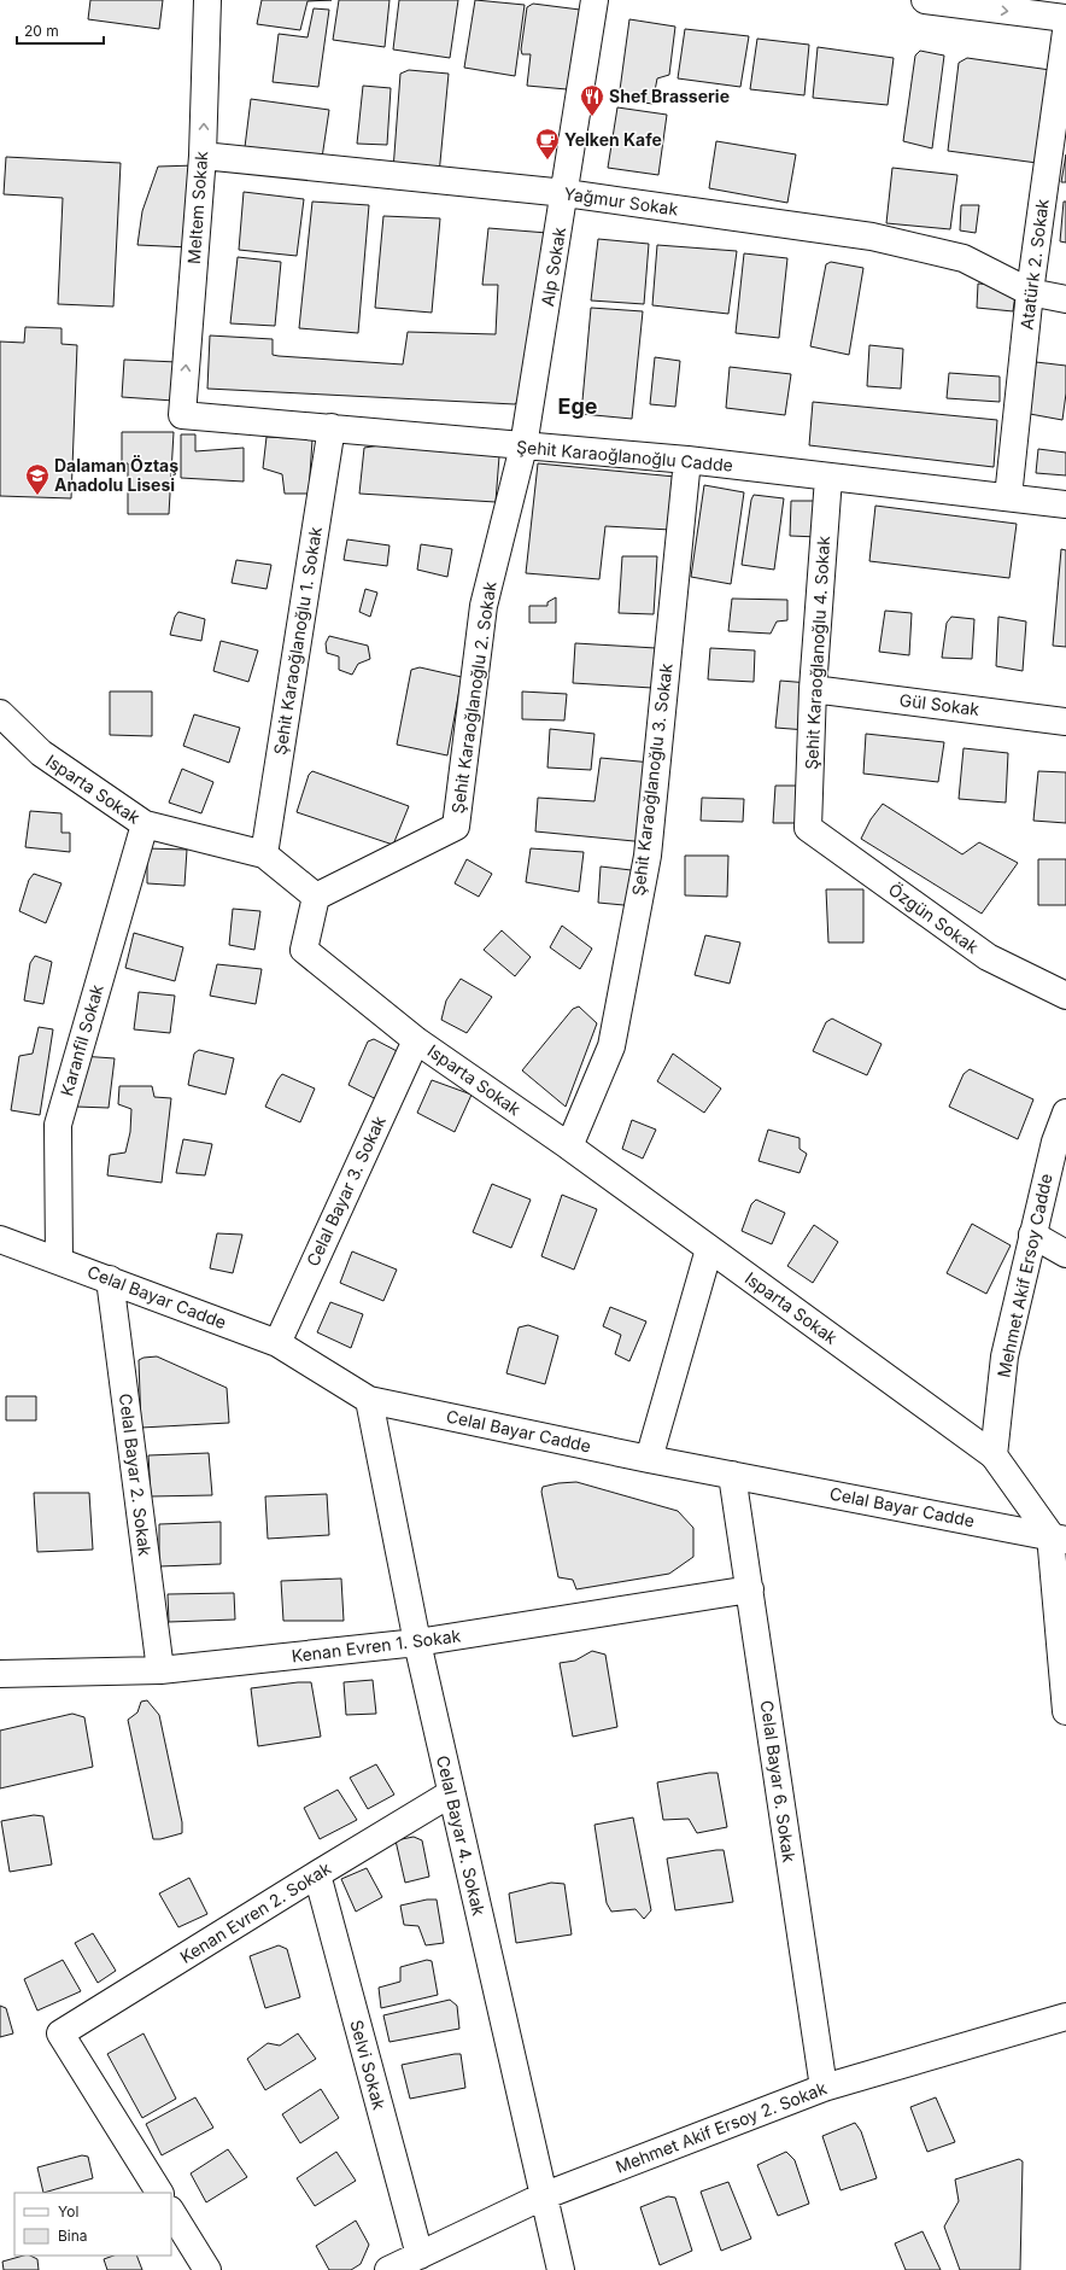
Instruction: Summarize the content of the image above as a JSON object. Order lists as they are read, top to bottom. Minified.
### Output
{"streets":{"street":["Yağmur Sokak","Meltem Sokak","Atatürk 2. Sokak","Alp Sokak","Şehit Karaoğlanoğlu Cadde","Şehit Karaoğlanoğlu 1. Sokak","Şehit Karaoğlanoğlu 4. Sokak","Şehit Karaoğlanoğlu 2. Sokak","Gül Sokak","Şehit Karaoğlanoğlu 3. Sokak","Isparta Sokak","Özgün Sokak","Karanfil Sokak","Celal Bayar 3. Sokak","Mehmet Akif Ersoy Cadde","Celal Bayar Cadde","Celal Bayar 2. Sokak","Kenan Evren 1. Sokak","Celal Bayar 6. Sokak","Celal Bayar 4. Sokak","Kenan Evren 2. Sokak","Selvi Sokak","Mehmet Akif Ersoy 2. Sokak"]},"crossings":[["Yağmur Sokak","Meltem Sokak"],["Yağmur Sokak","Atatürk 2. Sokak"],["Yağmur Sokak","Alp Sokak"],["Meltem Sokak","Şehit Karaoğlanoğlu Cadde"],["Atatürk 2. Sokak","Şehit Karaoğlanoğlu Cadde"],["Alp Sokak","Şehit Karaoğlanoğlu Cadde"],["Alp Sokak","Şehit Karaoğlanoğlu 2. Sokak"],["Şehit Karaoğlanoğlu Cadde","Şehit Karaoğlanoğlu 1. Sokak"],["Şehit Karaoğlanoğlu Cadde","Şehit Karaoğlanoğlu 4. Sokak"],["Şehit Karaoğlanoğlu Cadde","Şehit Karaoğlanoğlu 2. Sokak"],["Şehit Karaoğlanoğlu Cadde","Şehit Karaoğlanoğlu 3. Sokak"],["Şehit Karaoğlanoğlu 1. Sokak","Isparta Sokak"],["Şehit Karaoğlanoğlu 4. Sokak","Gül Sokak"],["Şehit Karaoğlanoğlu 4. Sokak","Özgün Sokak"],["Şehit Karaoğlanoğlu 2. Sokak","Isparta Sokak"],["Şehit Karaoğlanoğlu 3. Sokak","Isparta Sokak"],["Isparta Sokak","Karanfil Sokak"],["Isparta Sokak","Celal Bayar 3. Sokak"],["Isparta Sokak","Mehmet Akif Ersoy Cadde"],["Karanfil Sokak","Celal Bayar Cadde"],["Celal Bayar 3. Sokak","Celal Bayar Cadde"],["Celal Bayar Cadde","Celal Bayar 2. Sokak"],["Celal Bayar Cadde","Celal Bayar 6. Sokak"],["Celal Bayar Cadde","Celal Bayar 4. Sokak"],["Celal Bayar 2. Sokak","Kenan Evren 1. Sokak"],["Kenan Evren 1. Sokak","Celal Bayar 6. Sokak"],["Kenan Evren 1. Sokak","Celal Bayar 4. Sokak"],["Celal Bayar 6. Sokak","Mehmet Akif Ersoy 2. Sokak"],["Celal Bayar 4. Sokak","Kenan Evren 2. Sokak"],["Celal Bayar 4. Sokak","Mehmet Akif Ersoy 2. Sokak"],["Kenan Evren 2. Sokak","Selvi Sokak"],["Selvi Sokak","Mehmet Akif Ersoy 2. Sokak"]],"one_way":["Meltem Sokak"],"districts":["Ege"],"places":{"restaurant":["Shef Brasserie"],"cafe":["Yelken Kafe"],"school or university":["Dalaman Öztaş Anadolu Lisesi"]},"legend":["Yol","Bina"],"scale_bar":"20 m"}
